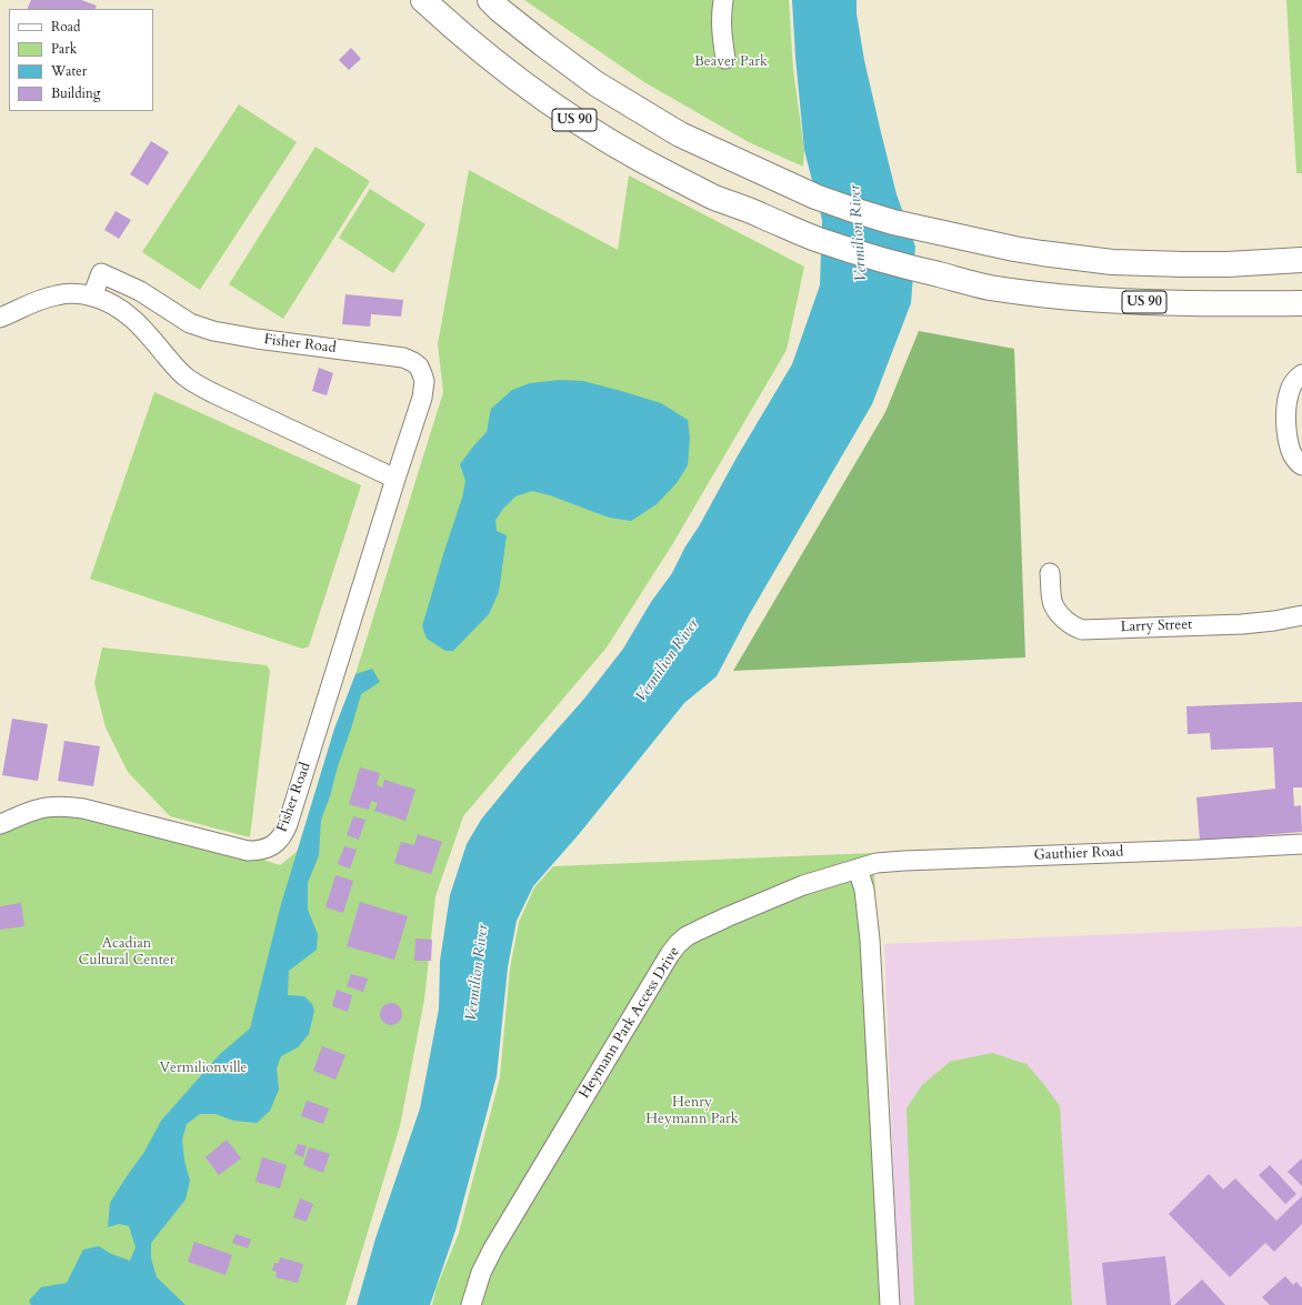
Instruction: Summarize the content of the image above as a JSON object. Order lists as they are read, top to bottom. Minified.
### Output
{"streets":{"highway":["US 90"],"street":["Fisher Road","Larry Street","Gauthier Road","Heymann Park Access Drive"]},"crossings":[["Gauthier Road","Heymann Park Access Drive"]],"water":["Vermilion River"],"parks":["Beaver Park","Acadian Cultural Center","Vermilionville","Henry Heymann Park"],"legend":["Road","Park","Water","Building"]}
